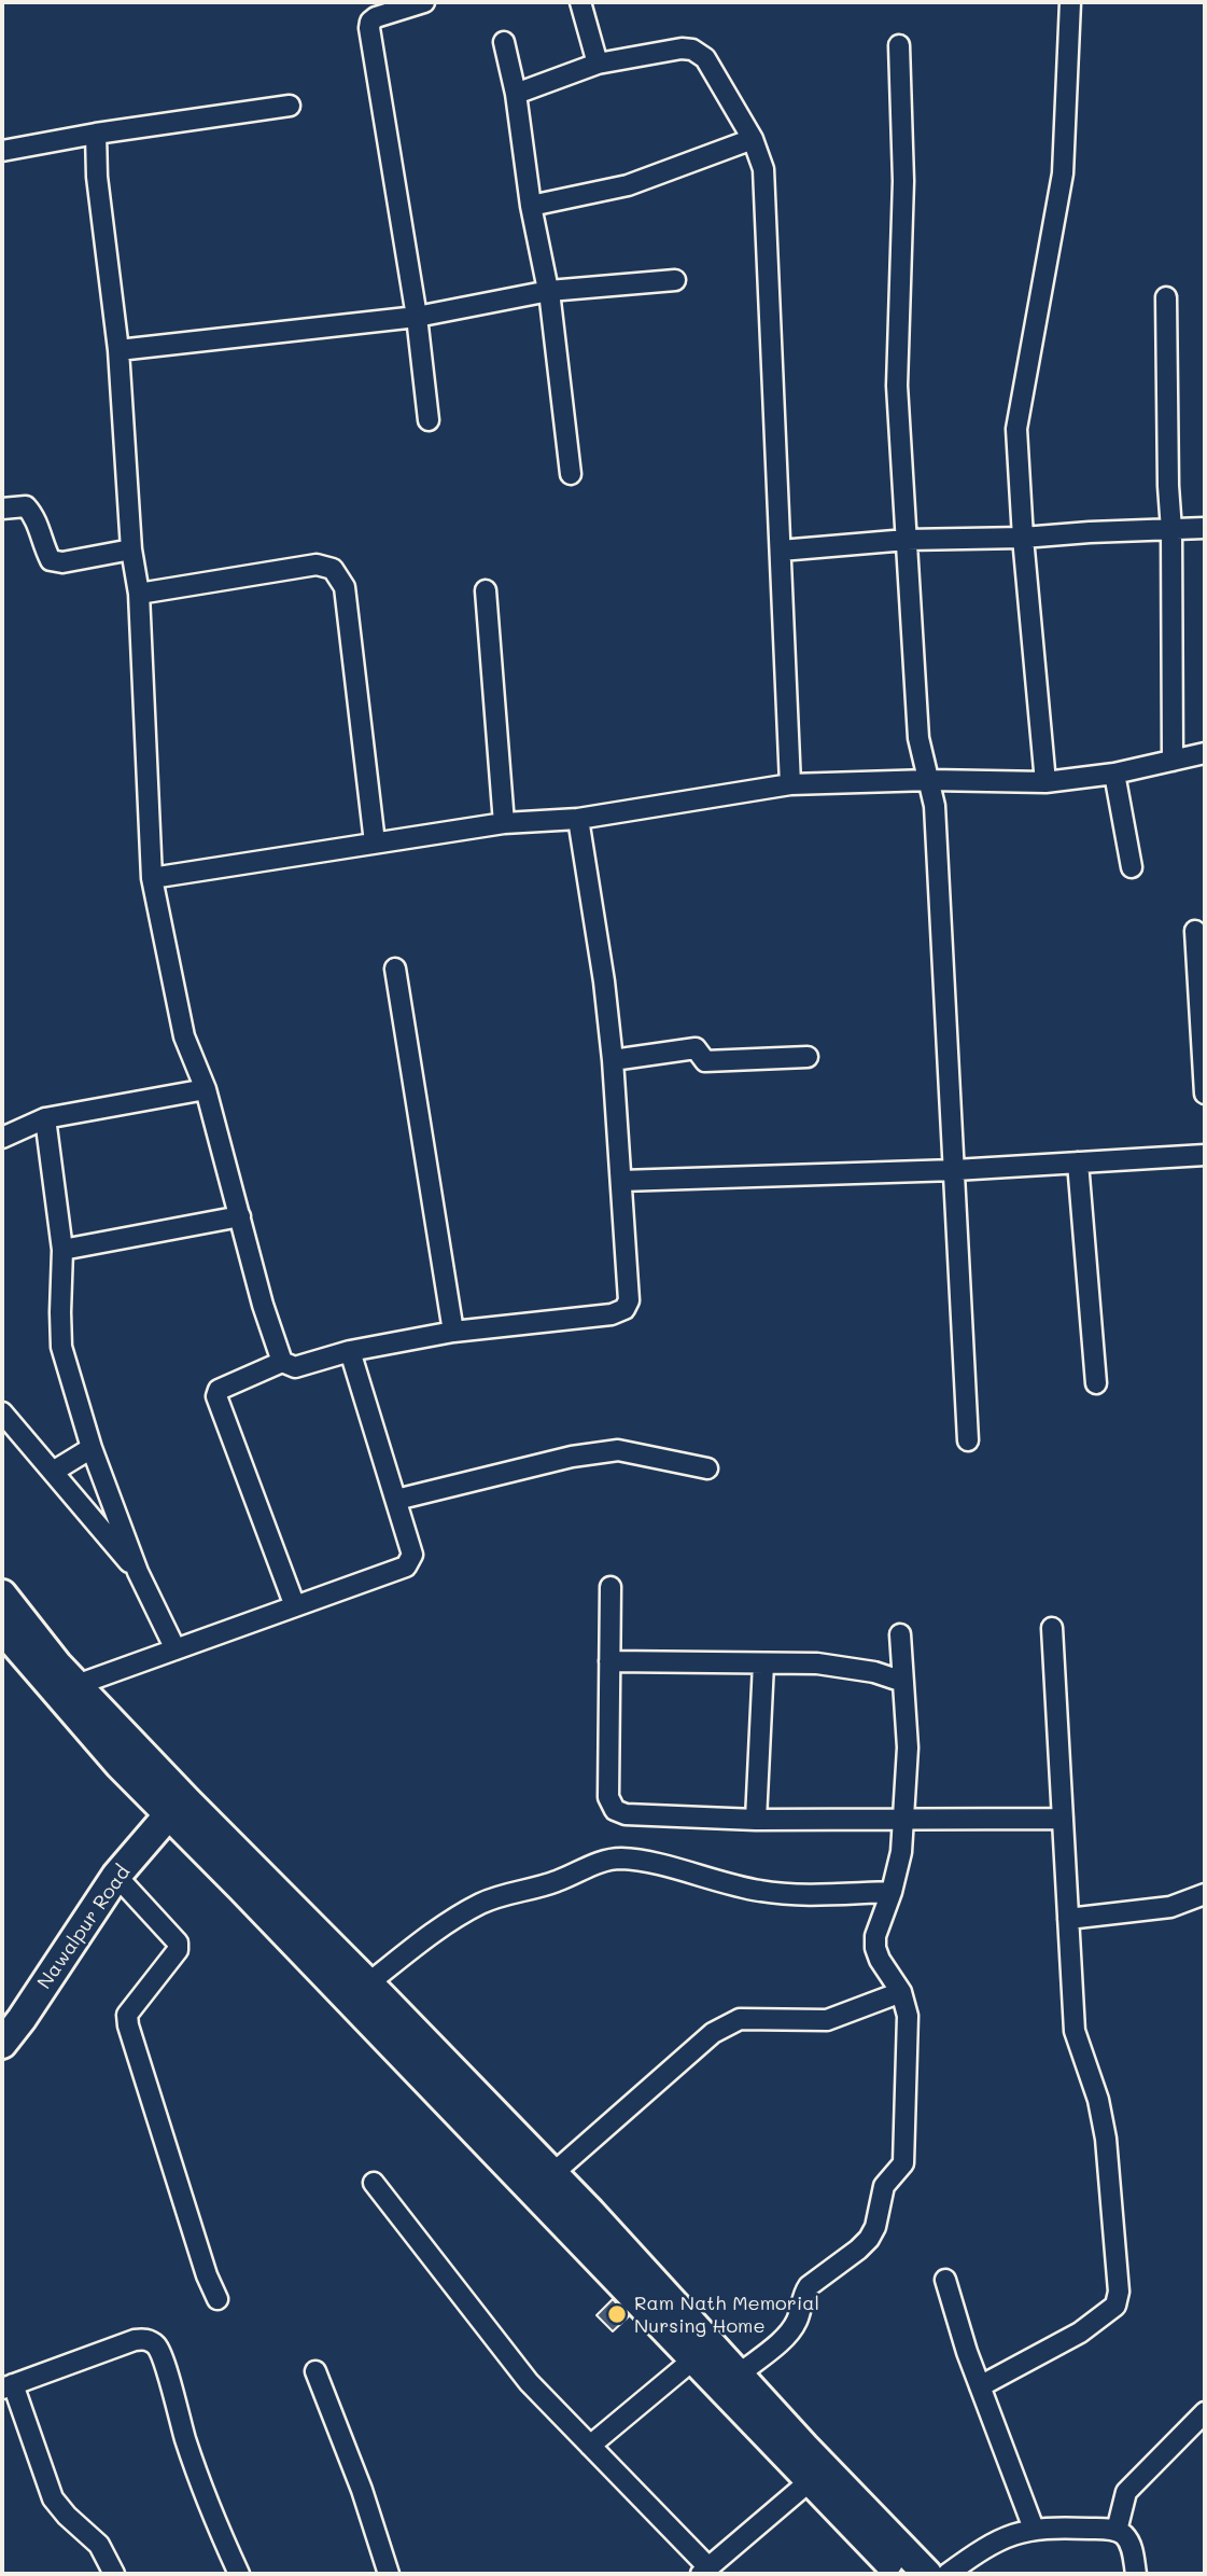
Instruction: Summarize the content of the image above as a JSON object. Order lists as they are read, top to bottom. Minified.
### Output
{"streets":{"street":["Nawalpur Road"]},"places":["Ram Nath Memorial Nursing Home"]}
